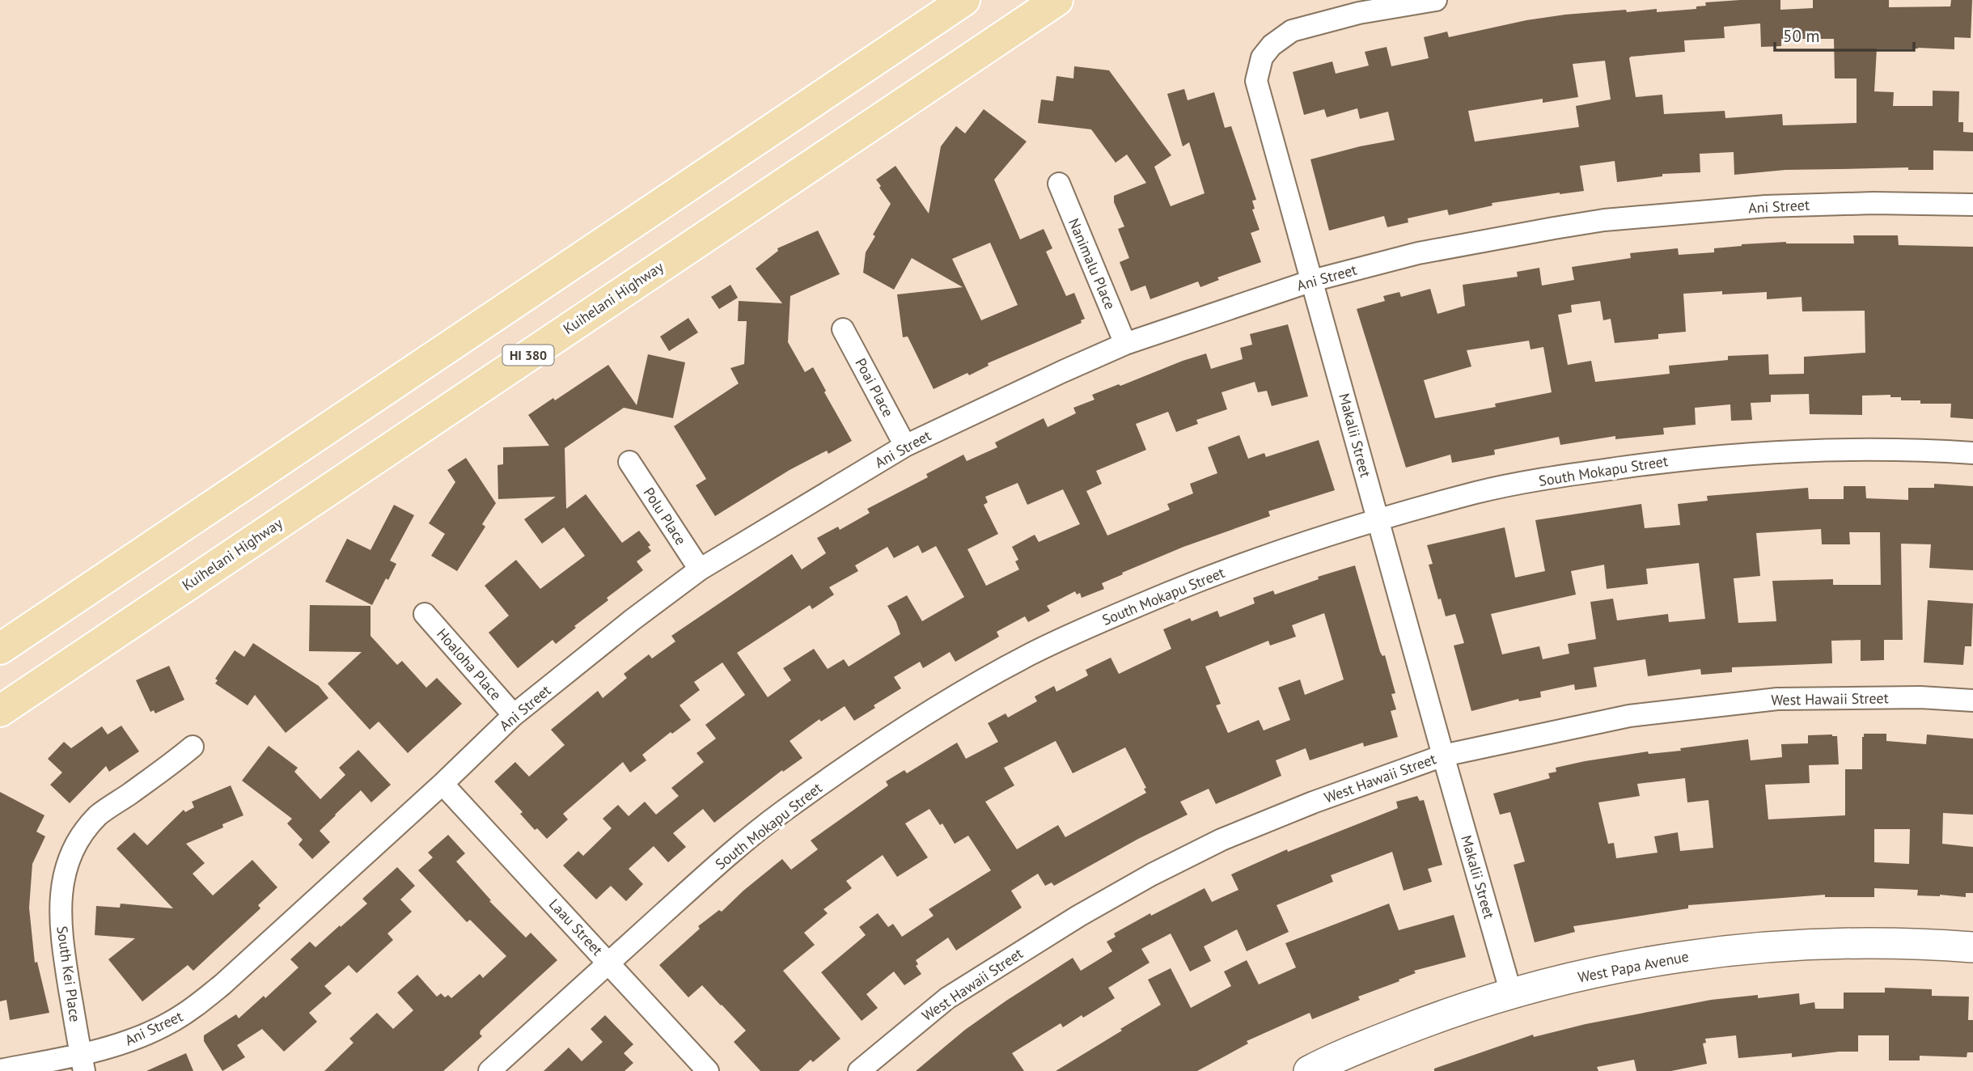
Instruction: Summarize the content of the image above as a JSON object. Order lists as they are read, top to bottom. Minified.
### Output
{"streets":{"main road":["Kuihelani Highway","HI 380"],"street":["Ani Street","Nanimalu Place","Poai Place","Makalii Street","South Mokapu Street","Polu Place","Hoaloha Place","West Hawaii Street","Laau Street","West Papa Avenue","South Kei Place"]},"crossings":[["Ani Street","Nanimalu Place"],["Ani Street","Poai Place"],["Ani Street","Makalii Street"],["Ani Street","Polu Place"],["Ani Street","Hoaloha Place"],["Ani Street","Laau Street"],["Ani Street","South Kei Place"],["Makalii Street","South Mokapu Street"],["Makalii Street","West Hawaii Street"],["Makalii Street","West Papa Avenue"],["South Mokapu Street","Laau Street"]],"scale_bar":"50 m"}
